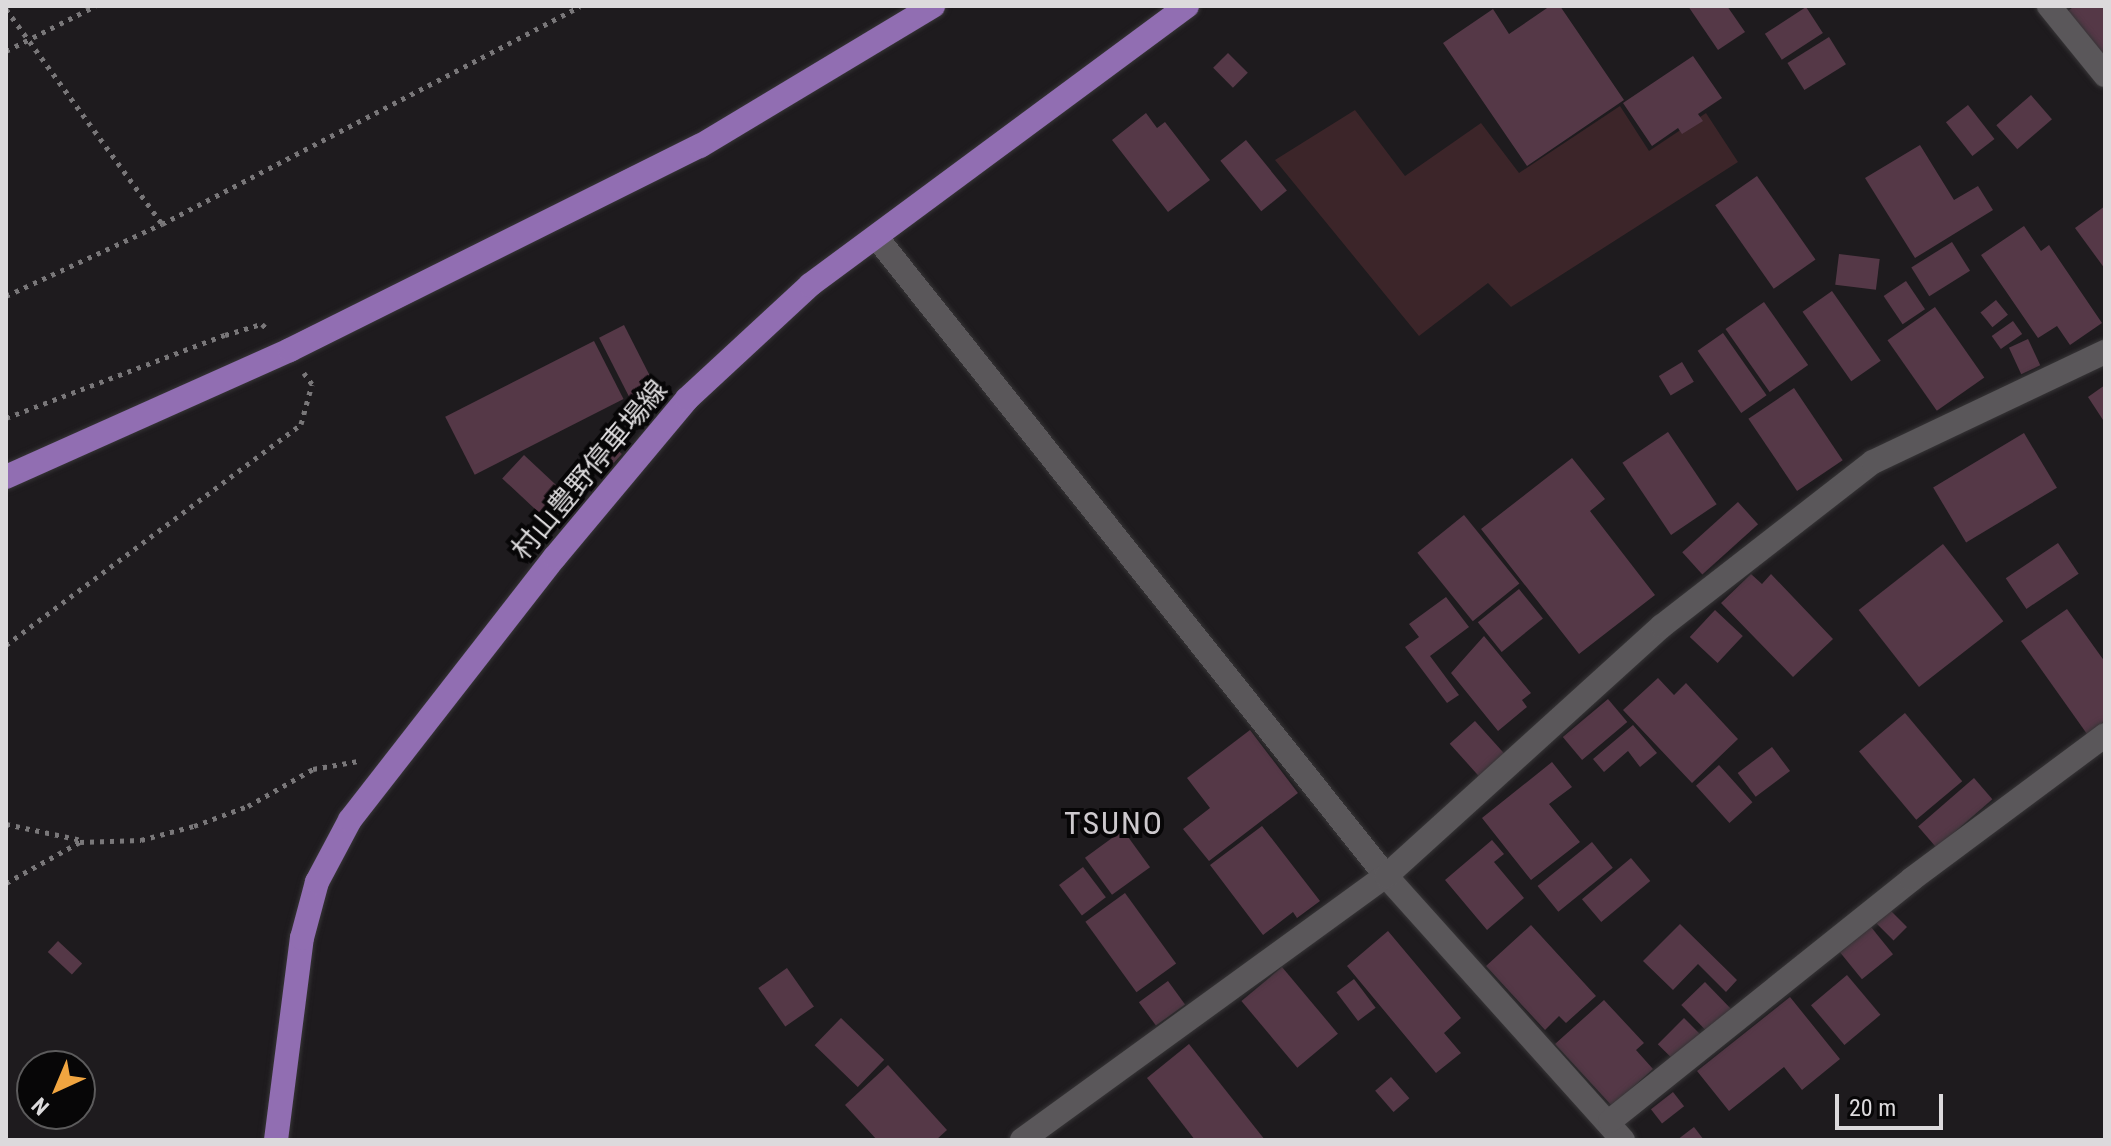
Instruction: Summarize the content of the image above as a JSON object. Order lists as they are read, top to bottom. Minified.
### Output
{"streets":{"main road":["村山豊野停車場線"]},"districts":["TSUNO"],"scale_bar":"20 m","north":"bottom left"}
